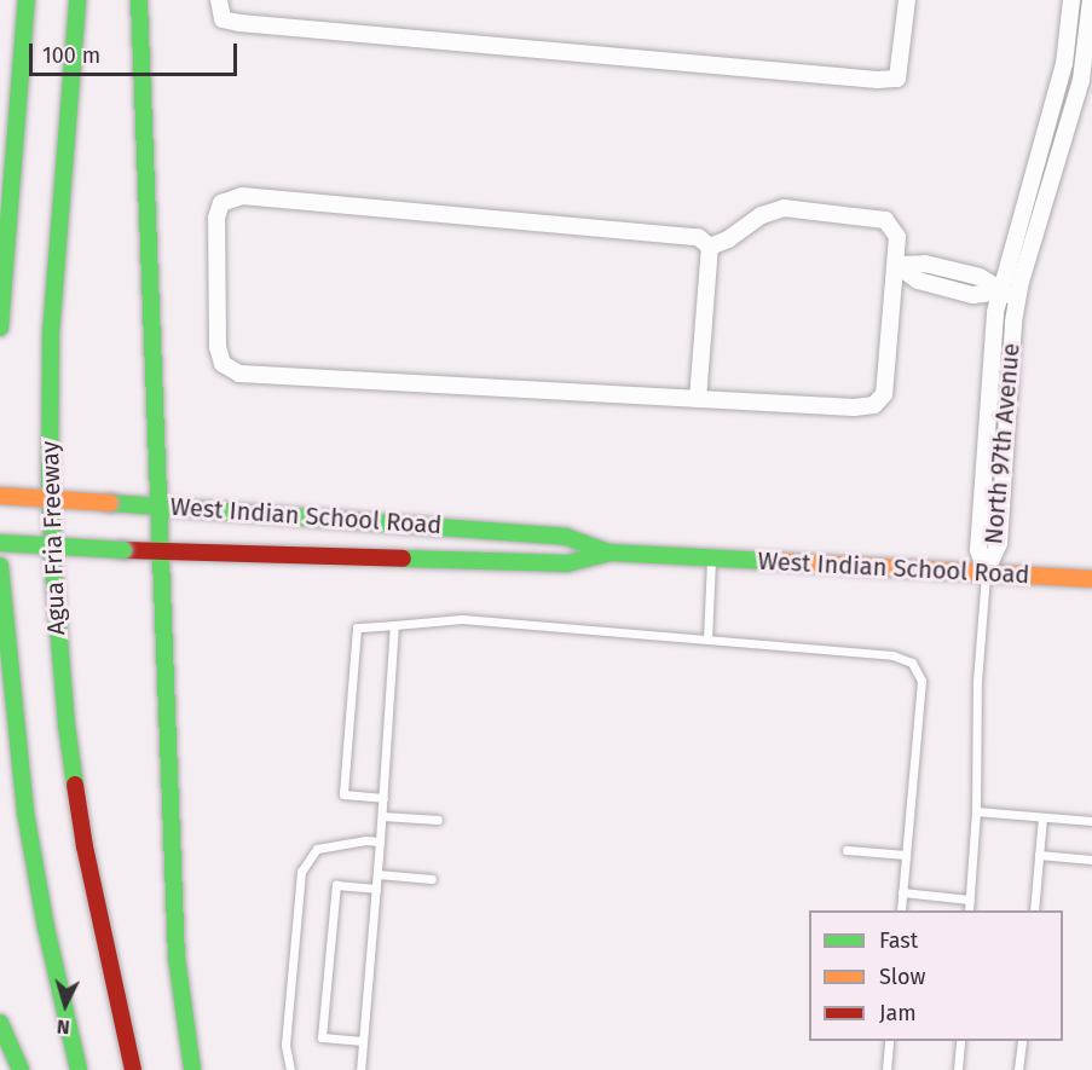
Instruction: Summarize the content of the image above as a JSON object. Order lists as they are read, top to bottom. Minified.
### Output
{"streets":{"main road":["West Indian School Road","Agua Fria Freeway"],"street":["North 97th Avenue"]},"crossings":[["North 97th Avenue","West Indian School Road"]],"legend":["Fast","Slow","Jam"],"scale_bar":"100 m","north":"bottom"}
